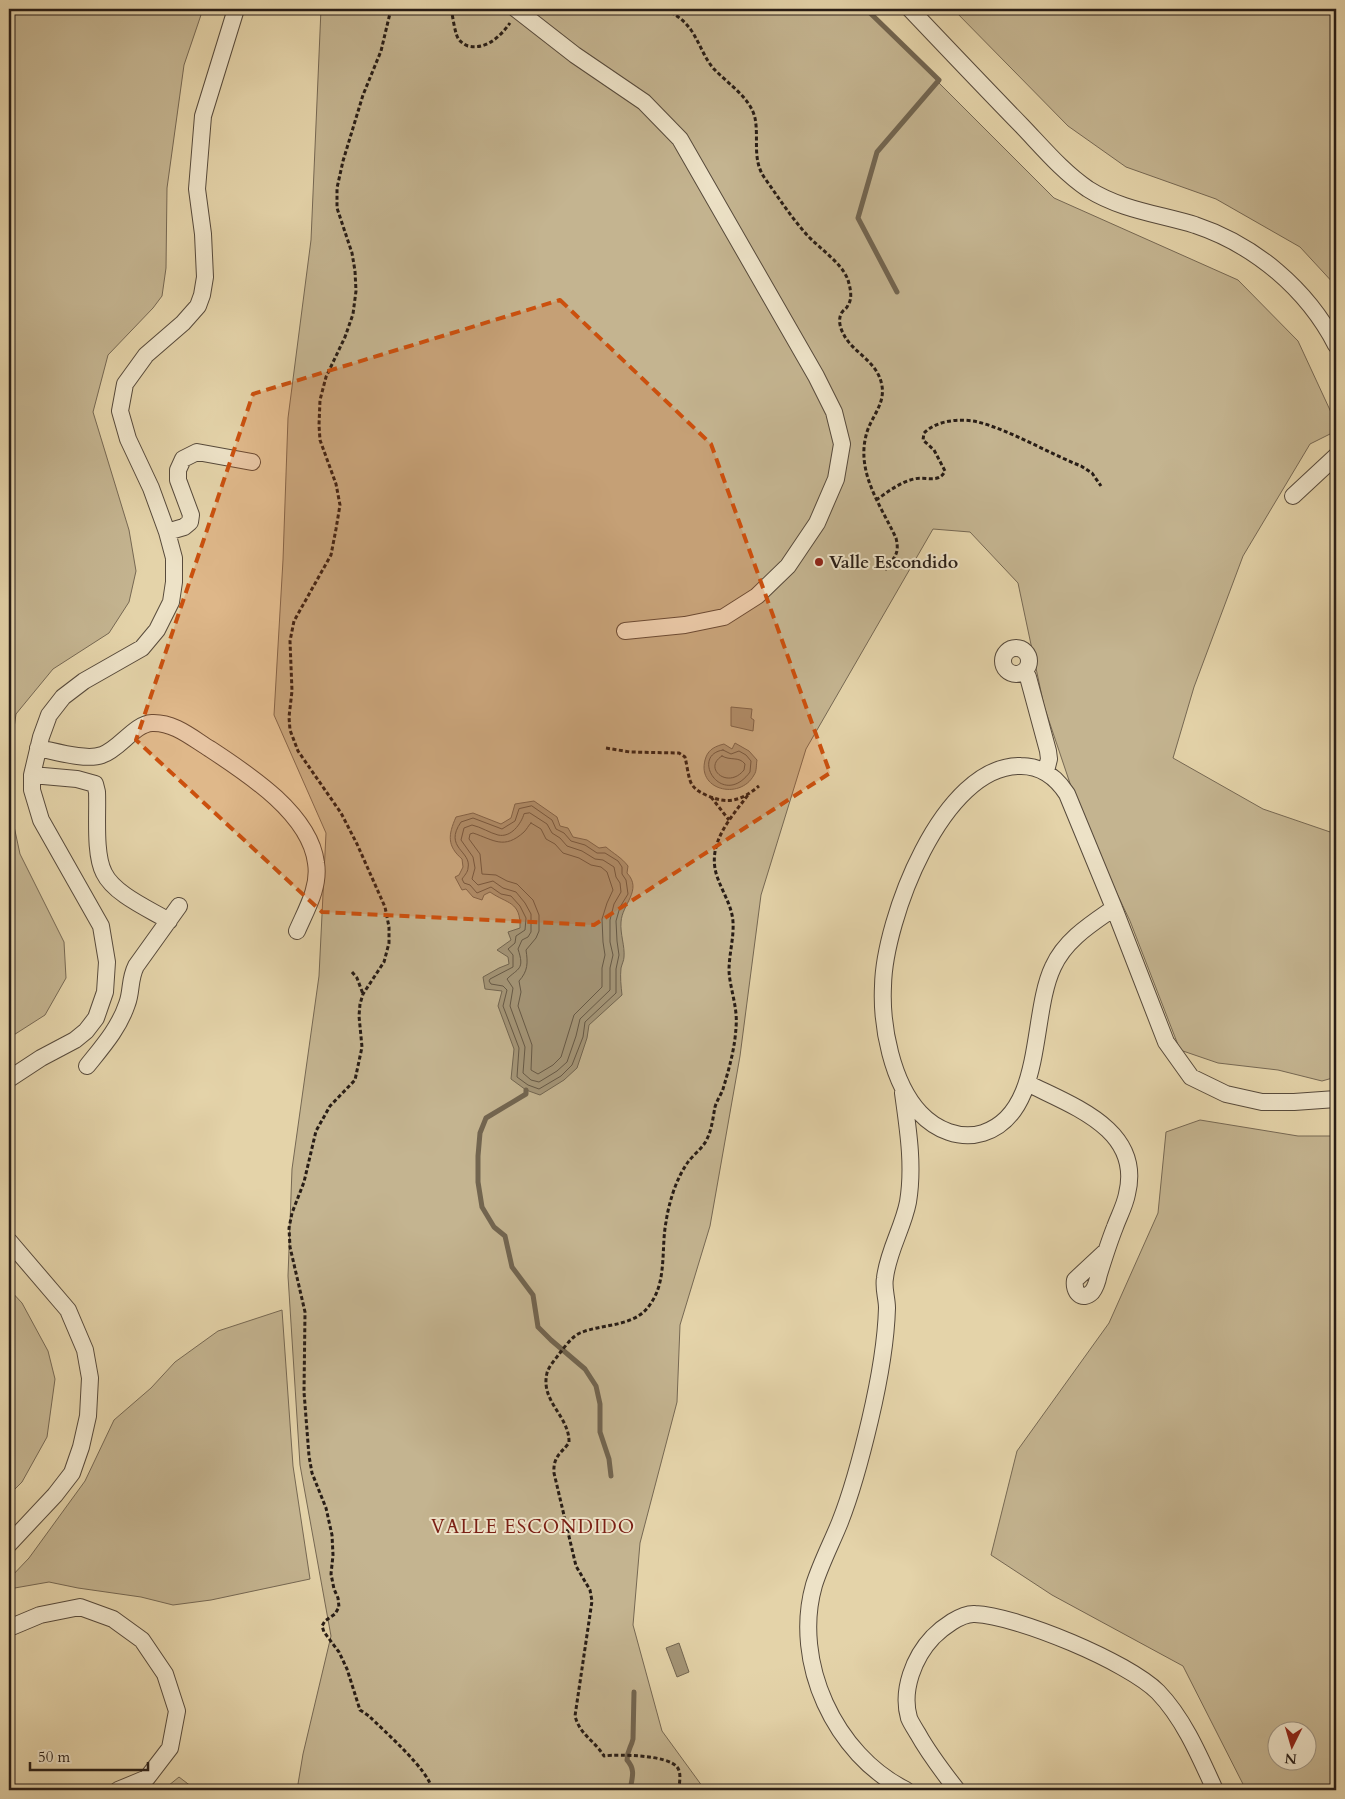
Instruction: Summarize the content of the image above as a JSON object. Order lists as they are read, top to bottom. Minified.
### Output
{"districts":["VALLE ESCONDIDO"],"places":["Valle Escondido"],"scale_bar":"50 m","north":"bottom"}
